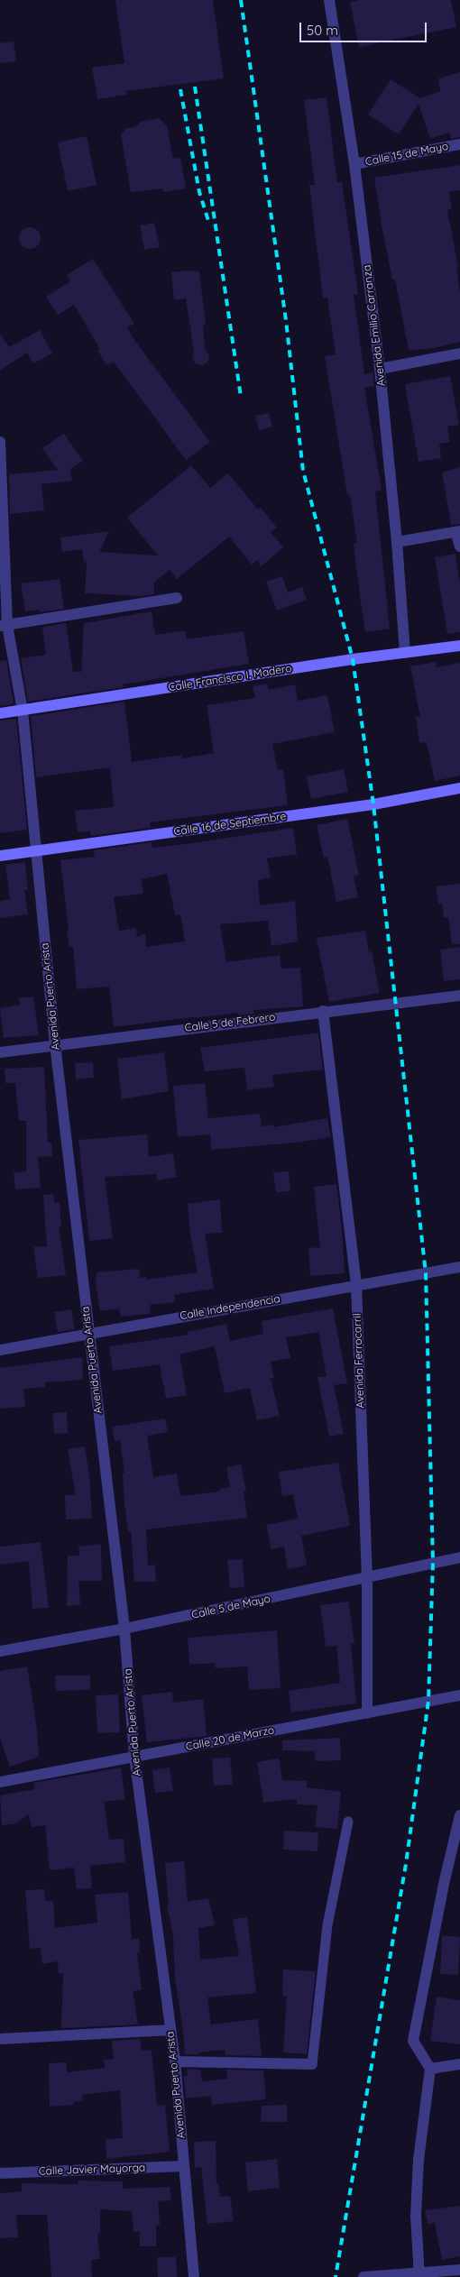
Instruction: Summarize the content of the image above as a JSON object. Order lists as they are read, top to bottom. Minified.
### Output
{"streets":{"main road":["Calle Francisco I. Madero","Calle 16 de Septiembre"],"street":["Calle 15 de Mayo","Avenida Emilio Carranza","Avenida Puerto Arista","Calle 5 de Febrero","Calle Independencia","Avenida Ferrocarril","Calle 5 de Mayo","Calle 20 de Marzo","Calle Javier Mayorga"]},"crossings":[["Calle 15 de Mayo","Avenida Emilio Carranza"],["Avenida Emilio Carranza","Calle Francisco I. Madero"],["Calle Francisco I. Madero","Avenida Puerto Arista"],["Calle 16 de Septiembre","Avenida Puerto Arista"],["Avenida Puerto Arista","Calle 5 de Febrero"],["Avenida Puerto Arista","Calle Independencia"],["Avenida Puerto Arista","Calle 5 de Mayo"],["Avenida Puerto Arista","Calle 20 de Marzo"],["Avenida Puerto Arista","Calle Javier Mayorga"],["Calle 5 de Febrero","Avenida Ferrocarril"],["Calle Independencia","Avenida Ferrocarril"],["Avenida Ferrocarril","Calle 5 de Mayo"],["Avenida Ferrocarril","Calle 20 de Marzo"]],"scale_bar":"50 m"}
